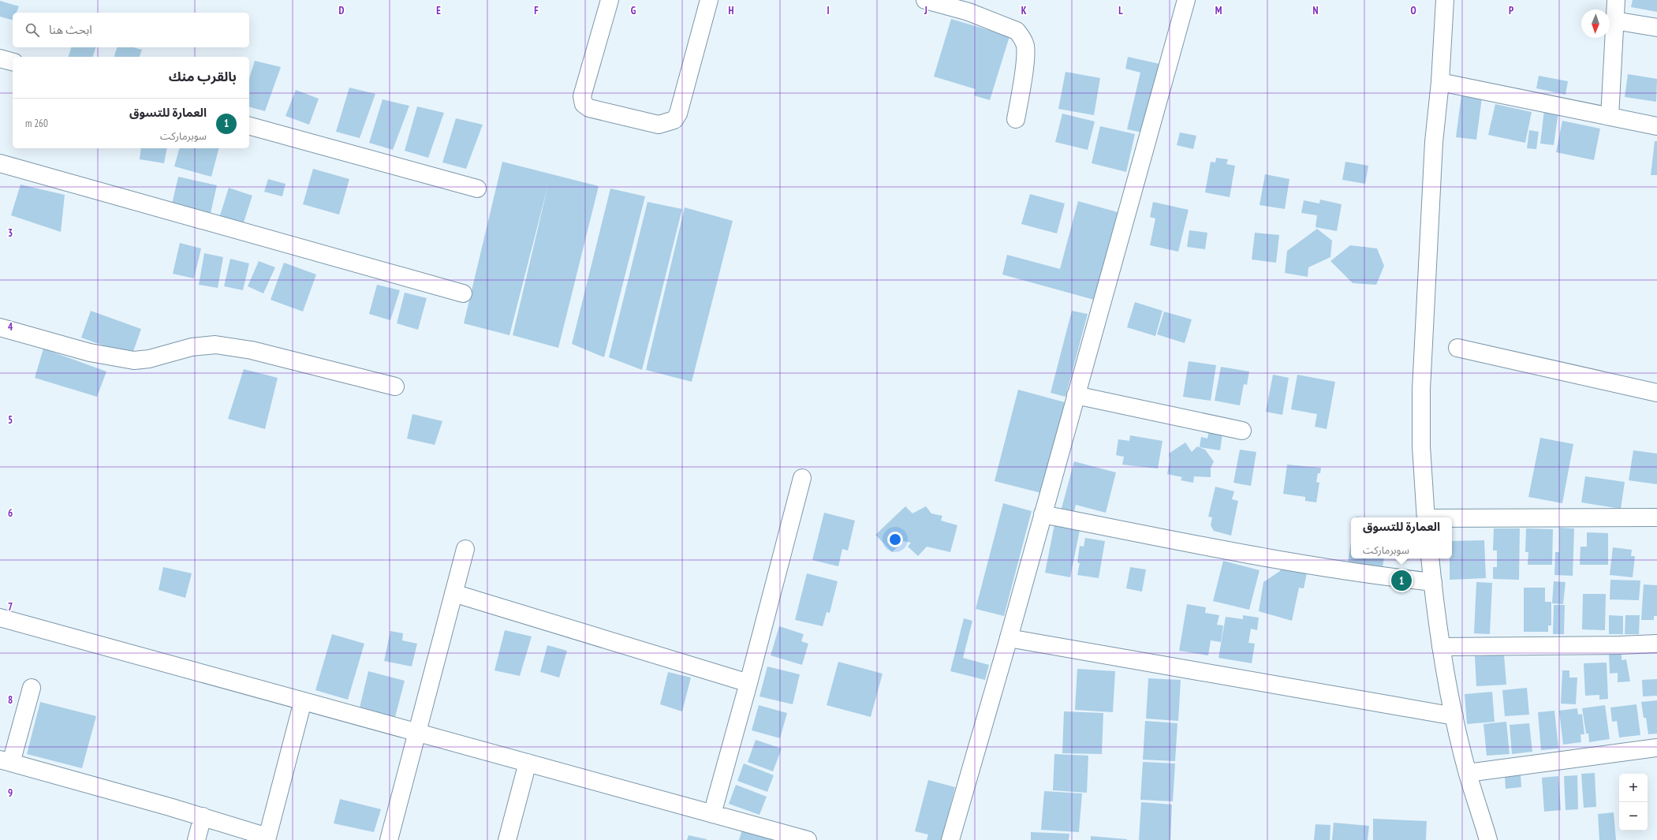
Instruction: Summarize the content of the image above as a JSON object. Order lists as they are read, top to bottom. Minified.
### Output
{"north":"bottom","page":{"search":"ابحث هنا","heading":"بالقرب منك","list":[{"mark":"1","name":"العمارة للتسوق","note":"سوبرماركت","value":"260 m"}],"popup":["العمارة للتسوق","سوبرماركت"],"pins":"1","map_buttons":["+","−"]},"grid":{"columns":["D","E","F","G","H","I","J","K","L","M","N","O","P"],"rows":["3","4","5","6","7","8","9"]}}
